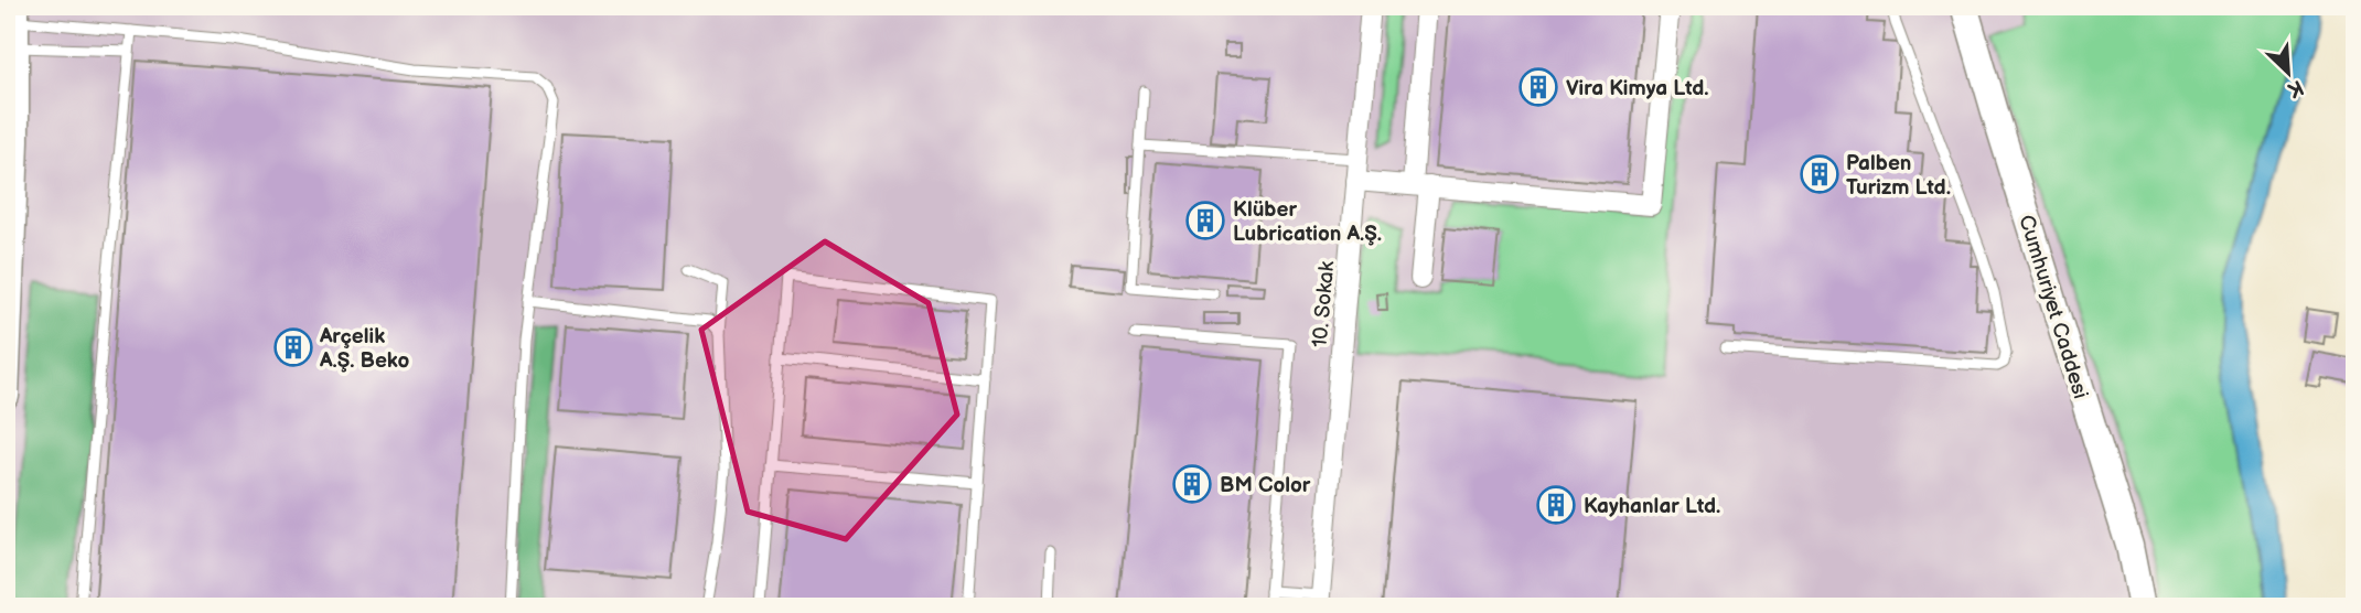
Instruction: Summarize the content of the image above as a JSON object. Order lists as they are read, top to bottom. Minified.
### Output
{"streets":{"street":["10. Sokak","Cumhuriyet Caddesi"]},"places":{"building":["Vira Kimya Ltd.","Palben Turizm Ltd.","Klüber Lubrication A.Ş.","Arçelik A.Ş. Beko","BM Color","Kayhanlar Ltd."]},"north":"bottom right"}
